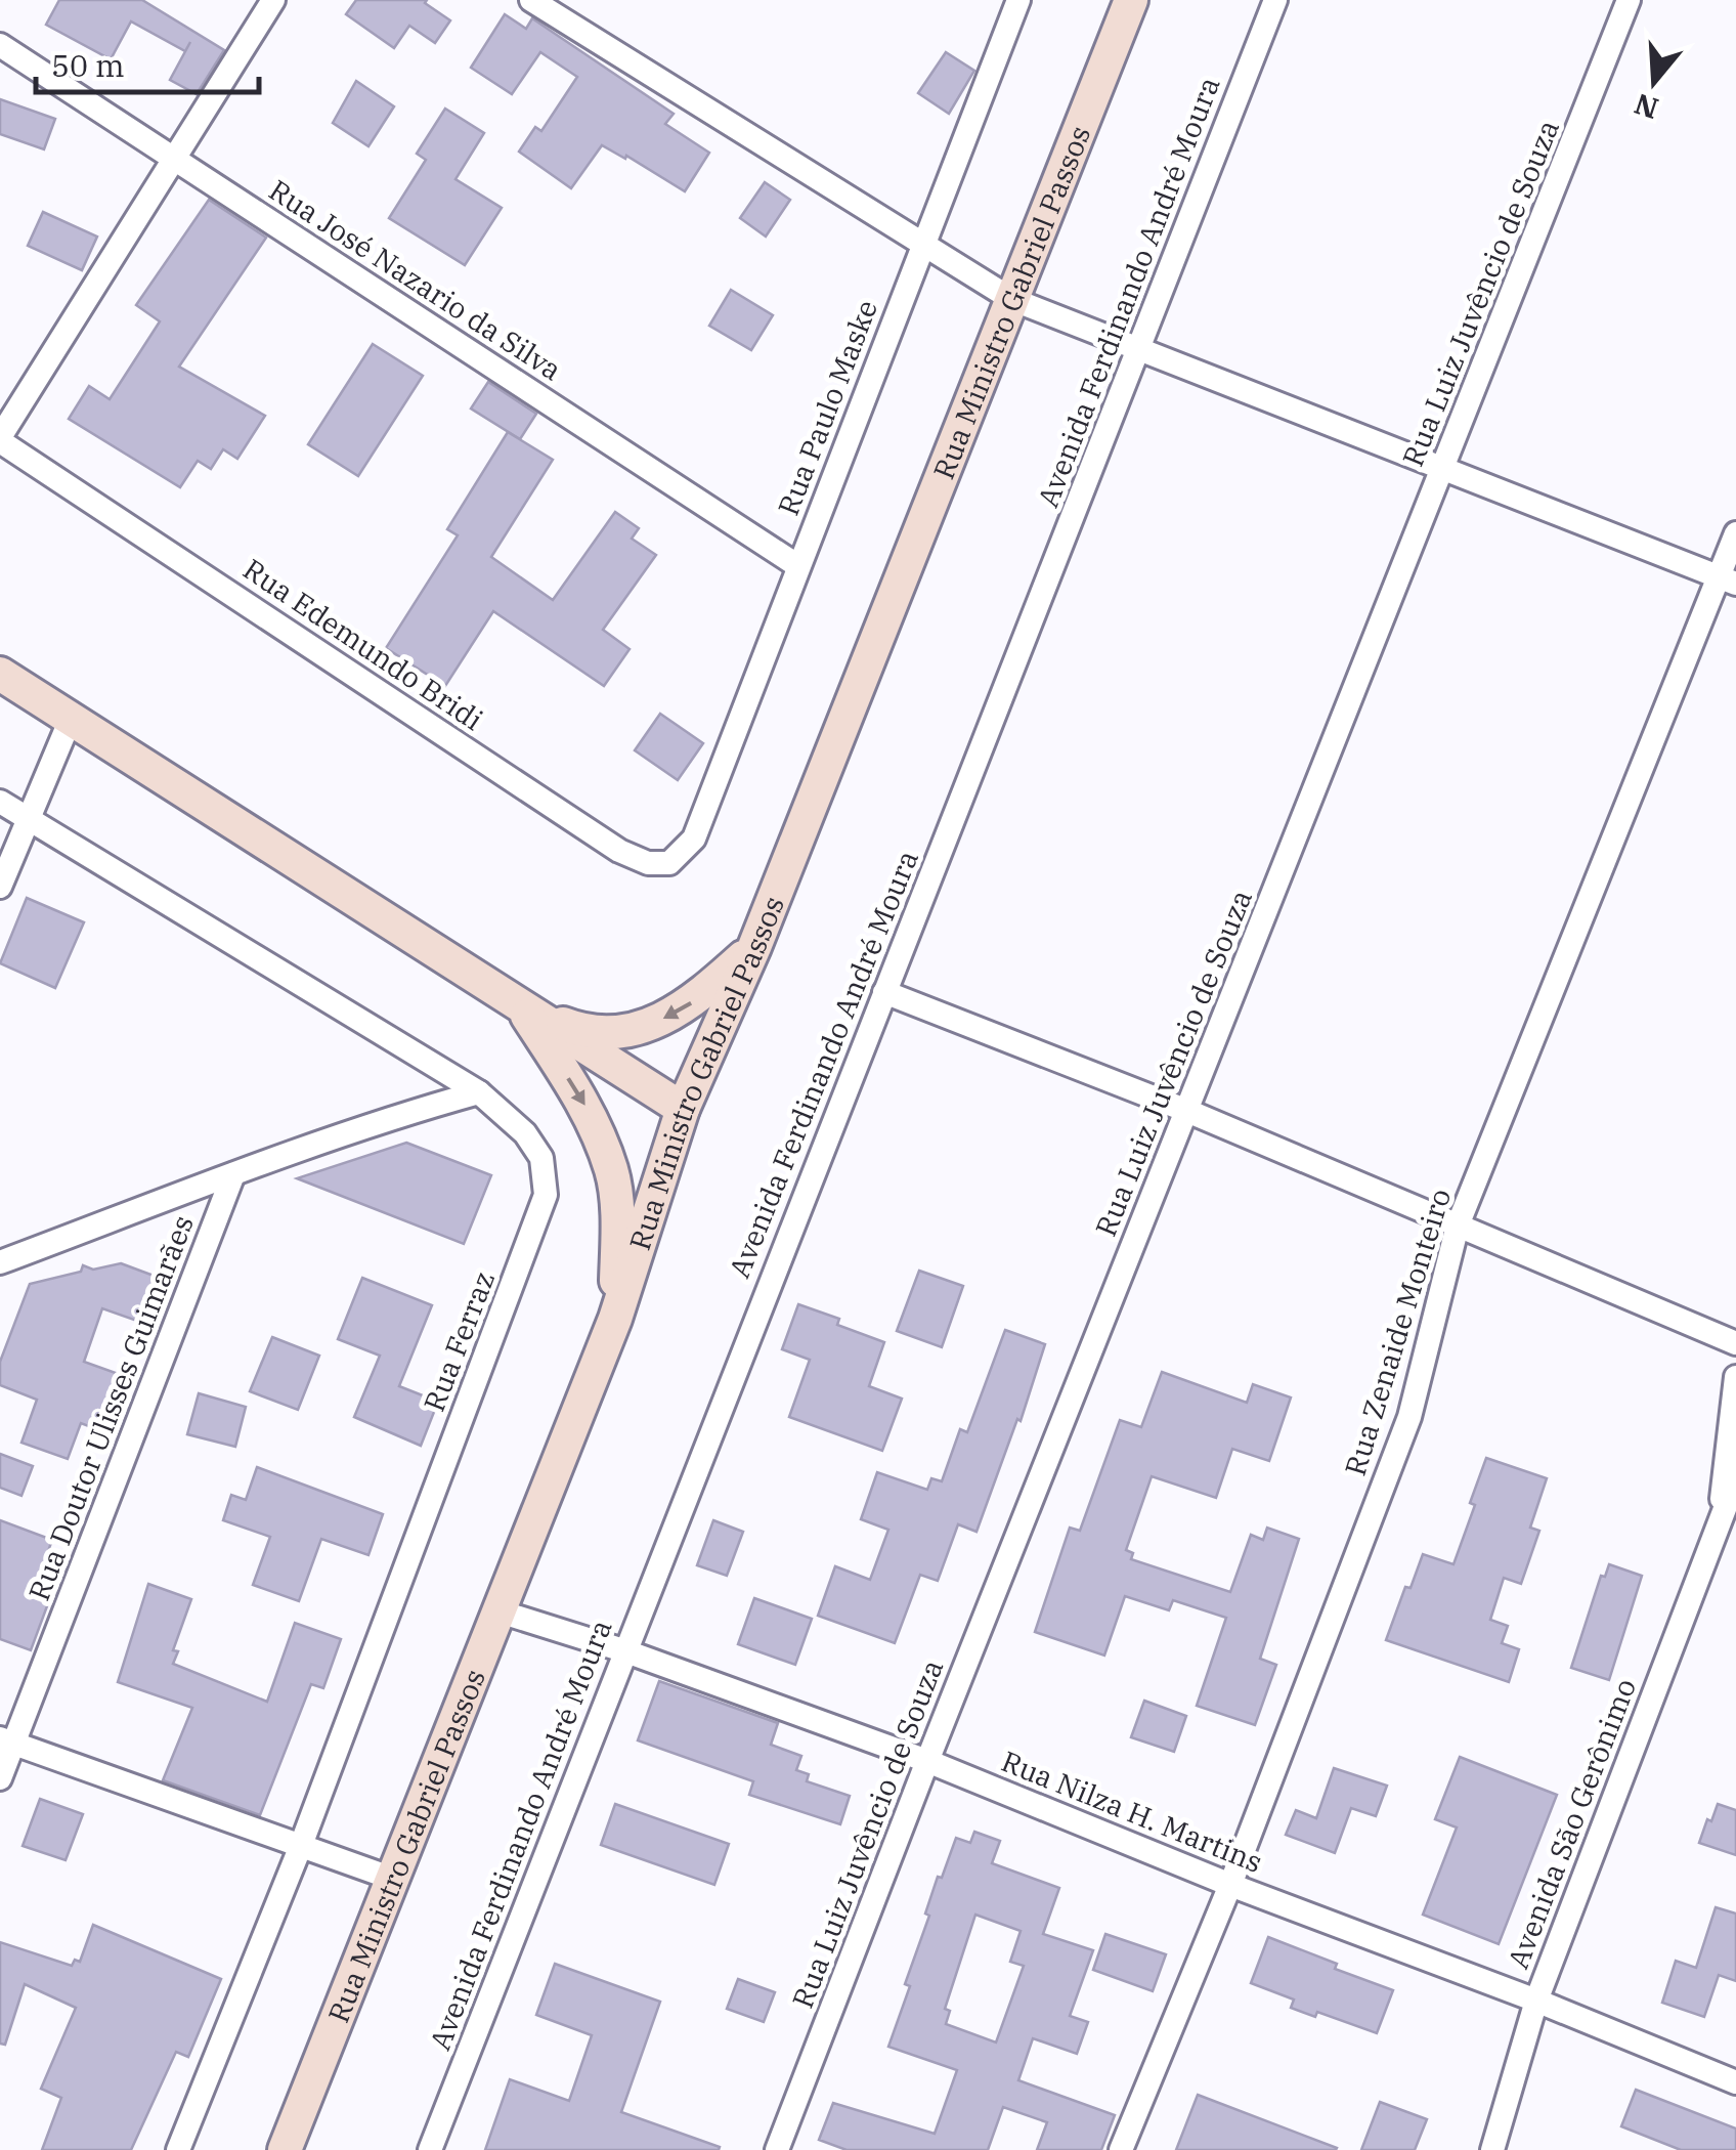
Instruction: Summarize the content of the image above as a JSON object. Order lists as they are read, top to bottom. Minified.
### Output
{"streets":{"main road":["Rua Ministro Gabriel Passos"],"street":["Rua José Nazario da Silva","Avenida Ferdinando André Moura","Rua Luiz Juvêncio de Souza","Rua Paulo Maske","Rua Edemundo Bridi","Rua Zenaide Monteiro","Rua Ferraz","Rua Doutor Ulisses Guimarães","Rua Nilza H. Martins","Avenida São Gerônimo"]},"crossings":[["Rua José Nazario da Silva","Rua Paulo Maske"],["Avenida Ferdinando André Moura","Rua Nilza H. Martins"],["Rua Luiz Juvêncio de Souza","Rua Nilza H. Martins"],["Rua Ministro Gabriel Passos","Rua Nilza H. Martins"],["Rua Paulo Maske","Rua Edemundo Bridi"],["Rua Zenaide Monteiro","Rua Nilza H. Martins"],["Rua Nilza H. Martins","Avenida São Gerônimo"]],"scale_bar":"50 m","north":"bottom"}
